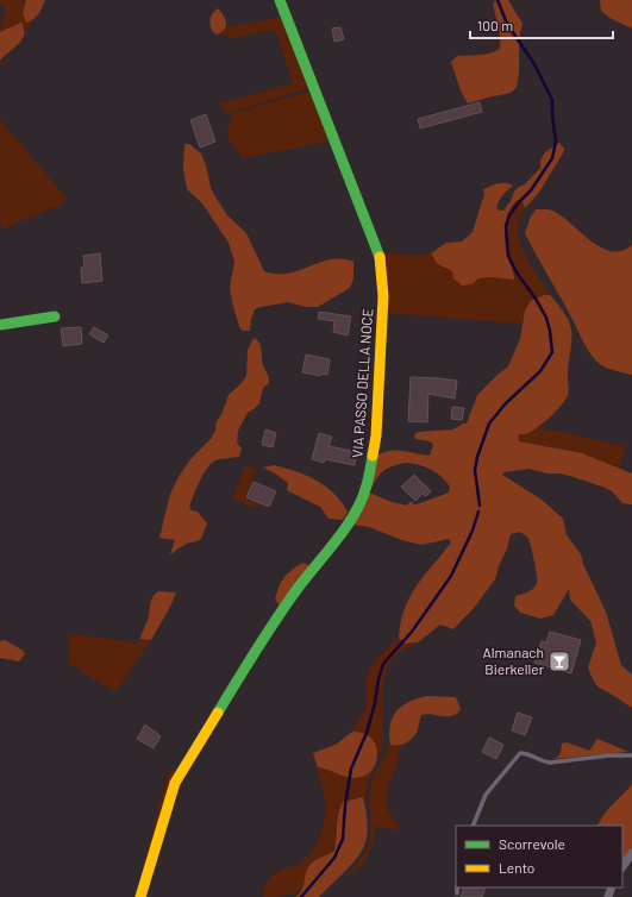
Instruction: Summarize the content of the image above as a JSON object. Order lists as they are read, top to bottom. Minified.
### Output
{"streets":{"street":["VIA PASSO DELLA NOCE"]},"places":{"bar":["Almanach Bierkeller"]},"legend":["Scorrevole","Lento"],"scale_bar":"100 m"}
